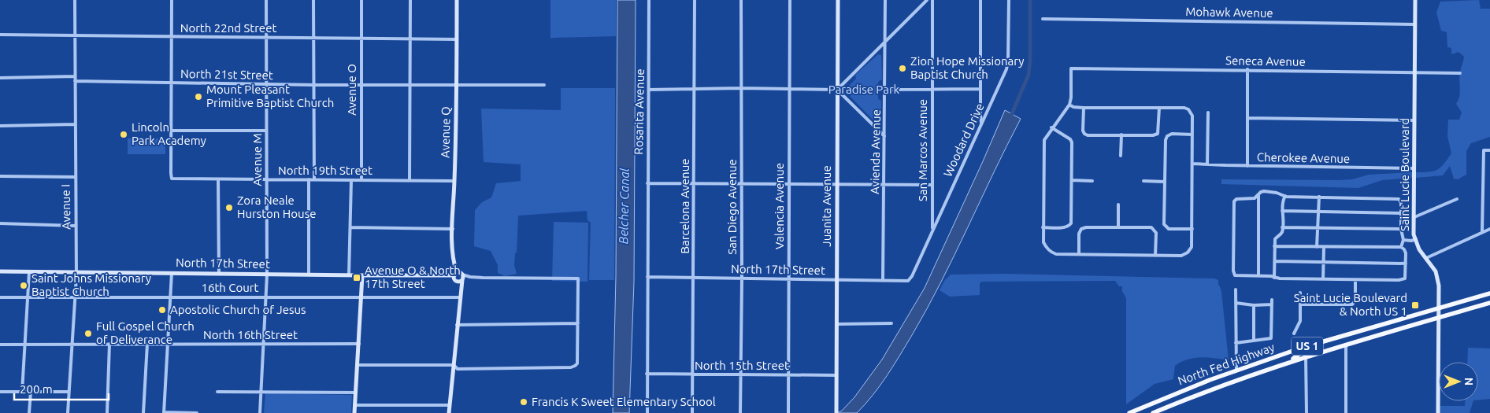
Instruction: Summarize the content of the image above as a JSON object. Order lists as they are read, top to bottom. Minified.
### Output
{"streets":{"main road":["US 1","North Fed Highway"],"street":["Mohawk Avenue","North 22nd Street","Seneca Avenue","North 21st Street","Avenue O","Rosarita Avenue","Avenue Q","Woodard Drive","San Marcos Avenue","Avienda Avenue","Cherokee Avenue","Avenue M","North 19th Street","Saint Lucie Boulevard","Barcelona Avenue","Valencia Avenue","Juanita Avenue","Avenue I","San Diego Avenue","North 17th Street","16th Court","North 16th Street","North 15th Street"]},"crossings":[["Mohawk Avenue","Saint Lucie Boulevard"],["North 22nd Street","Avenue O"],["North 22nd Street","Avenue Q"],["North 22nd Street","Avenue M"],["North 22nd Street","Avenue I"],["Seneca Avenue","Saint Lucie Boulevard"],["North 21st Street","Avenue O"],["North 21st Street","Avenue Q"],["North 21st Street","Avenue M"],["North 21st Street","Avenue I"],["Avenue O","North 19th Street"],["Rosarita Avenue","North 17th Street"],["Rosarita Avenue","North 15th Street"],["Avenue Q","North 19th Street"],["Avenue Q","North 17th Street"],["Woodard Drive","San Marcos Avenue"],["Woodard Drive","North 17th Street"],["Avienda Avenue","North 17th Street"],["Cherokee Avenue","Saint Lucie Boulevard"],["Avenue M","North 19th Street"],["Avenue M","North 17th Street"],["Avenue M","16th Court"],["Avenue M","North 16th Street"],["Saint Lucie Boulevard","North Fed Highway"],["Barcelona Avenue","North 17th Street"],["Barcelona Avenue","North 15th Street"],["Valencia Avenue","North 17th Street"],["Valencia Avenue","North 15th Street"],["Juanita Avenue","North 17th Street"],["Juanita Avenue","North 15th Street"],["Avenue I","North 17th Street"],["Avenue I","16th Court"],["Avenue I","North 16th Street"],["San Diego Avenue","North 17th Street"],["San Diego Avenue","North 15th Street"]],"water":["Belcher Canal"],"parks":["Paradise Park"],"places":{"other":["Zion Hope Missionary Baptist Church","Mount Pleasant Primitive Baptist Church","Lincoln Park Academy","Zora Neale Hurston House","Saint Johns Missionary Baptist Church","Apostolic Church of Jesus","Full Gospel Church of Deliverance","Francis K Sweet Elementary School"],"transit":["Avenue O & North 17th Street","Saint Lucie Boulevard & North US 1"]},"scale_bar":"200 m","north":"right"}
